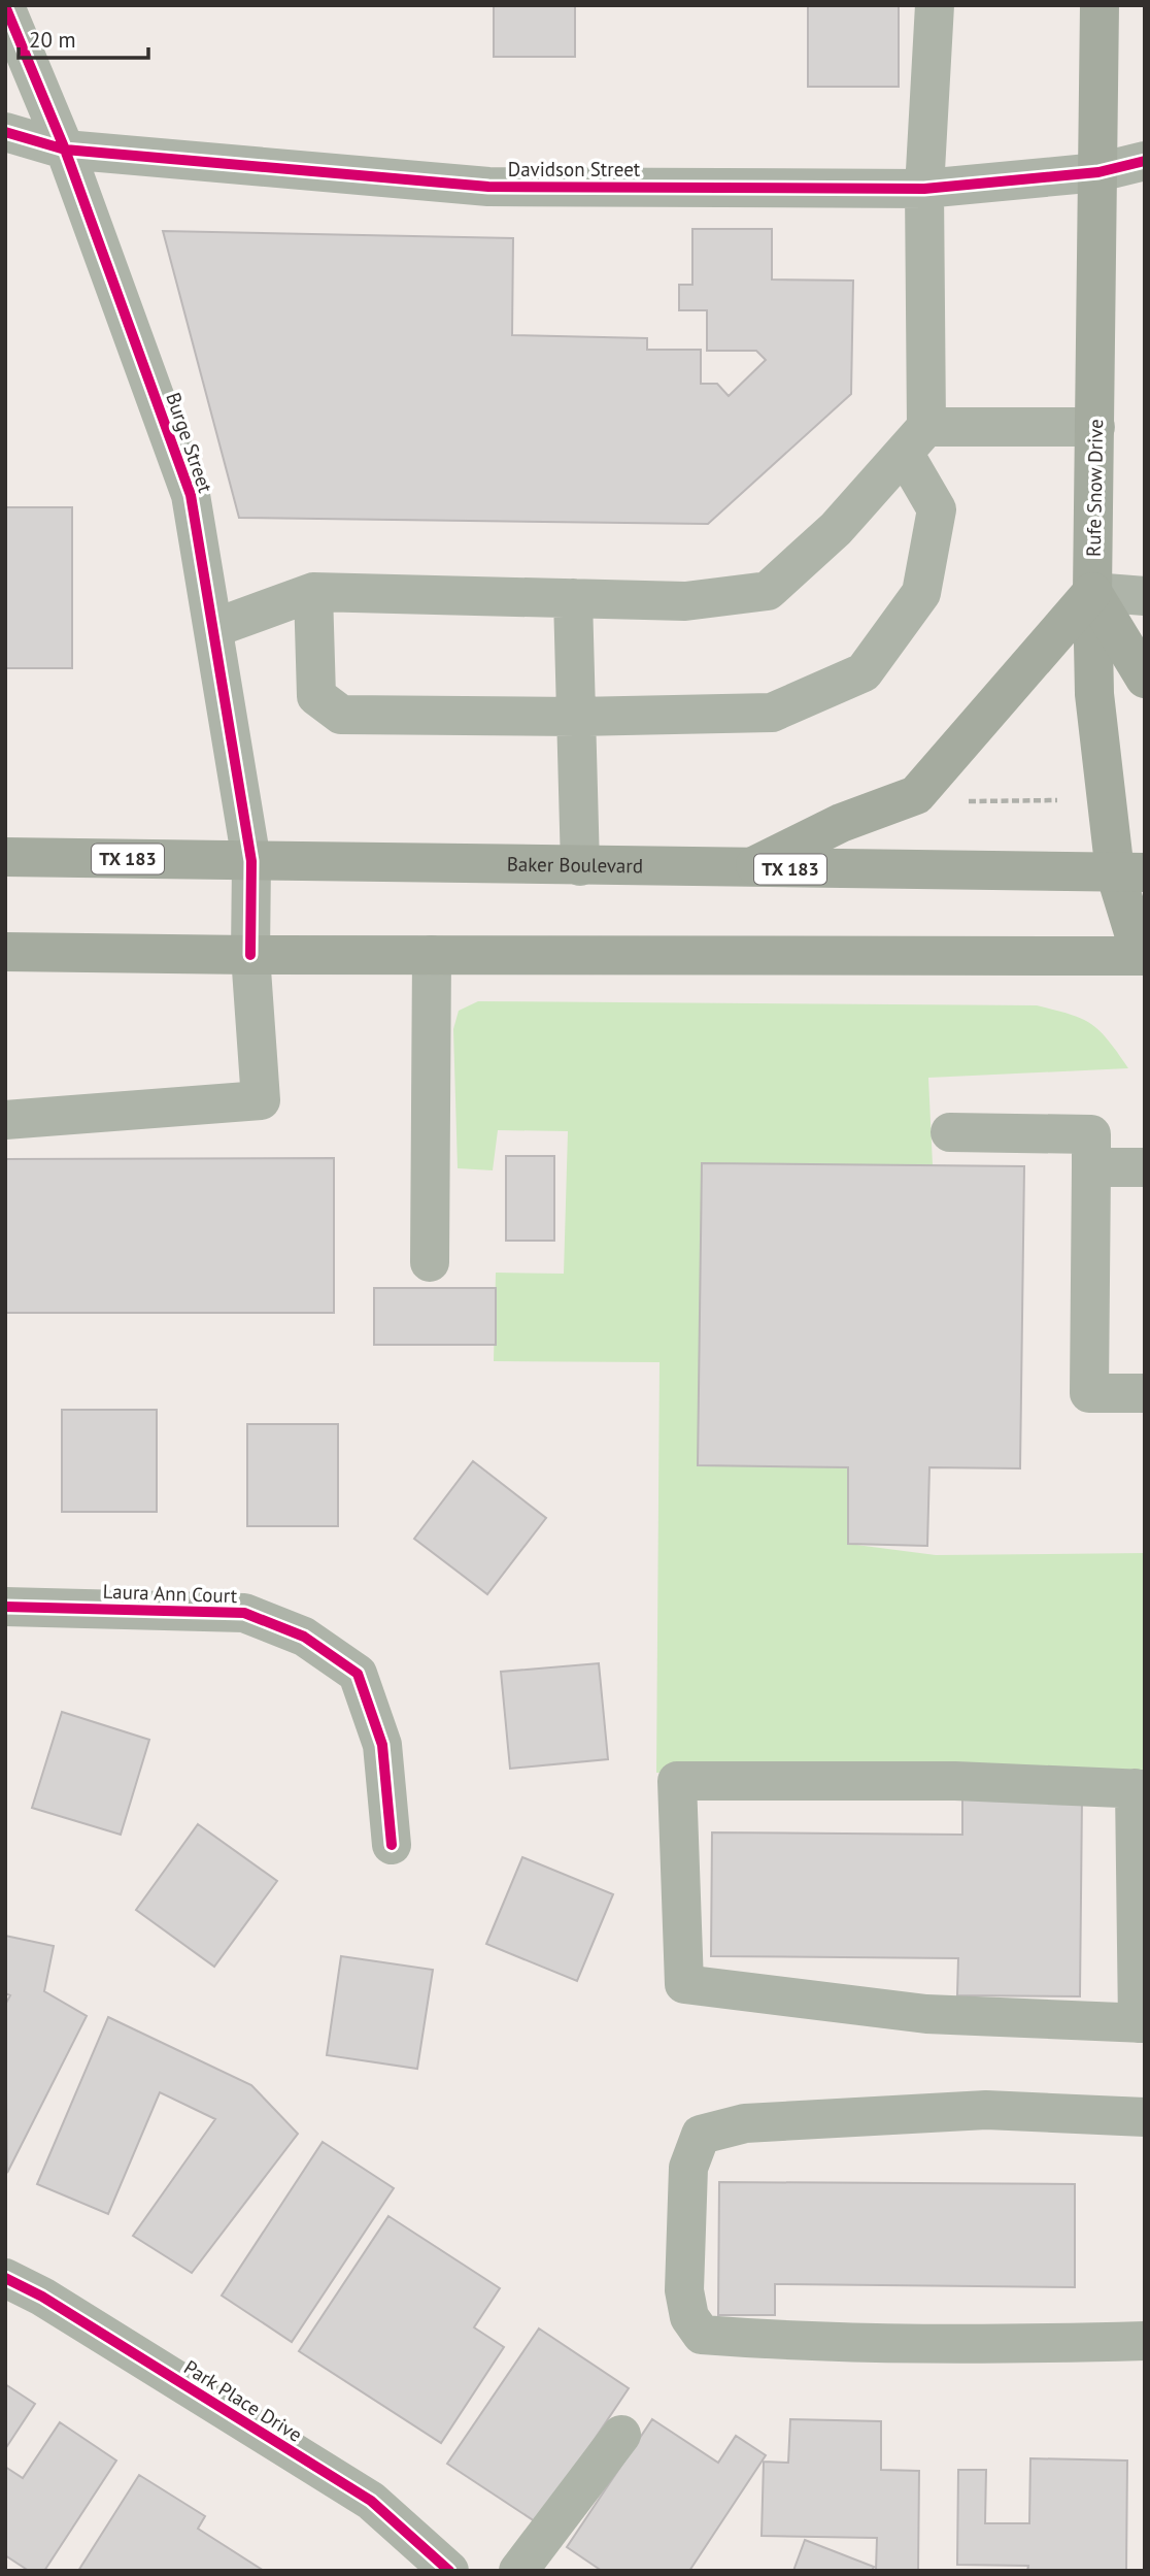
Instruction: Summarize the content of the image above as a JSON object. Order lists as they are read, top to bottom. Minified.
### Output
{"streets":{"main road":["Rufe Snow Drive","TX 183","Baker Boulevard"],"street":["Davidson Street","Burge Street","Laura Ann Court","Park Place Drive"]},"crossings":[["Davidson Street","Burge Street"],["Davidson Street","Rufe Snow Drive"],["Burge Street","Baker Boulevard"],["Rufe Snow Drive","Baker Boulevard"]],"scale_bar":"20 m"}
